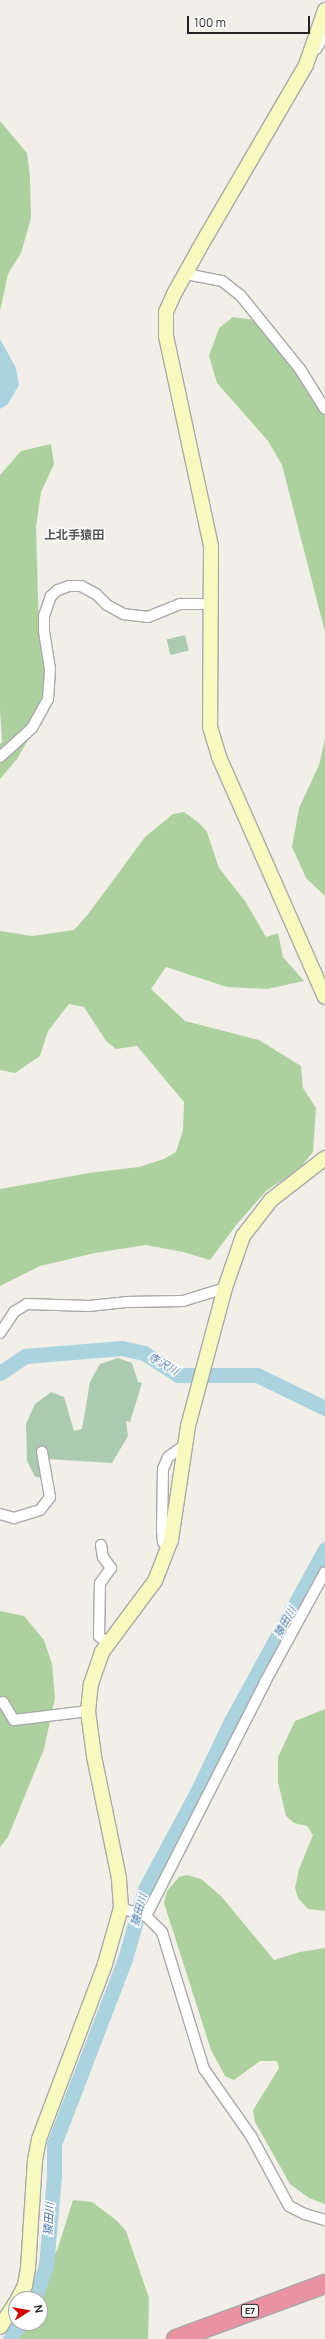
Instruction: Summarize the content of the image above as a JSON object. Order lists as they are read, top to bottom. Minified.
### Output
{"streets":{"highway":["E7"]},"districts":["上北手猿田"],"water":["寺沢川","猿田川"],"scale_bar":"100 m","north":"right"}
